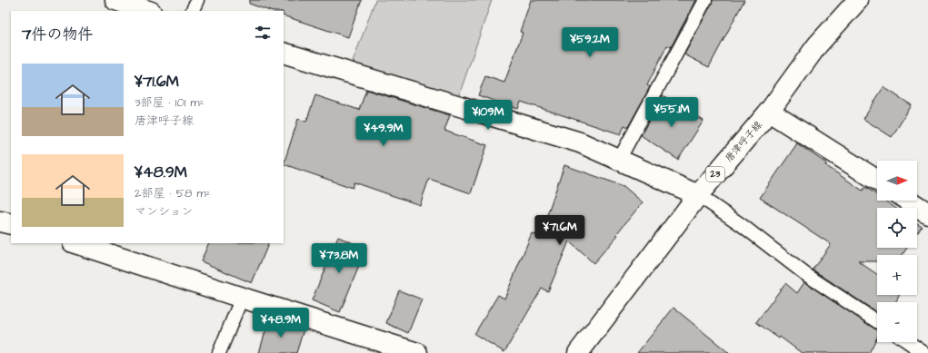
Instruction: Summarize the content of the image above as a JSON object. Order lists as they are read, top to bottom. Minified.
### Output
{"streets":{"street":["唐津呼子線","23"]},"north":"right","page":{"heading":"7件の物件","price":["¥59.2M","¥55.1M","¥109M","¥49.9M","¥71.6M","¥73.8M","¥48.9M"],"list":[{"name":"¥71.6M","note":"3部屋 · 101 m² · 唐津呼子線"},{"name":"¥48.9M","note":"2部屋 · 58 m² · マンション"}],"map_buttons":["+","−"]}}
